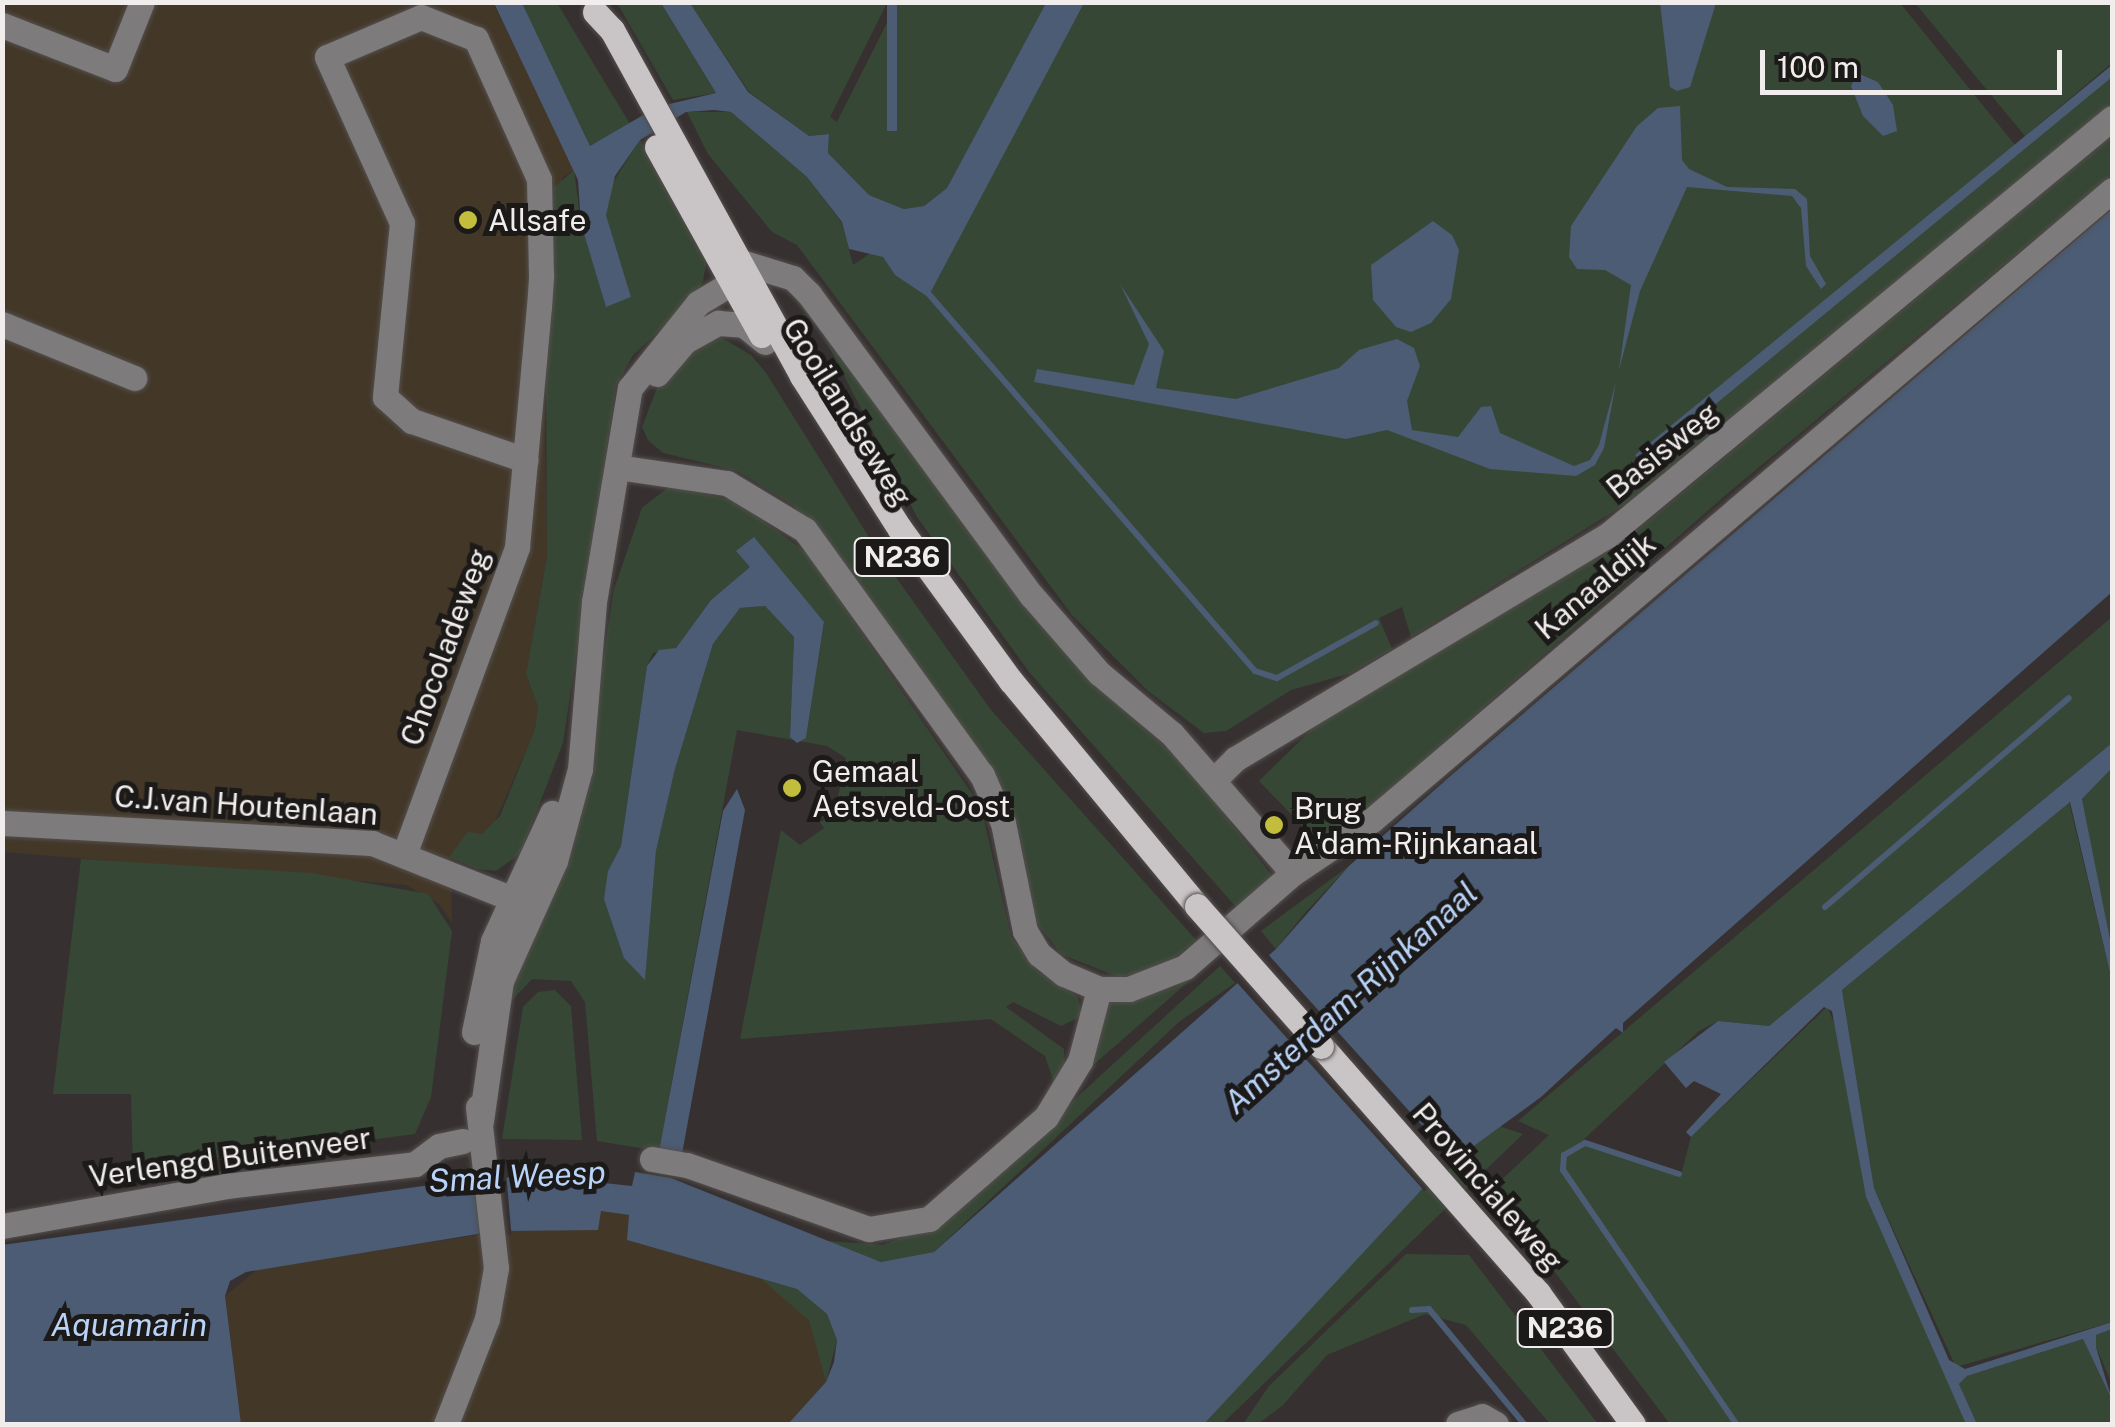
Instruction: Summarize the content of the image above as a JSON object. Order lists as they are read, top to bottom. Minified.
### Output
{"streets":{"main road":["Gooilandseweg","N236","Provincialeweg"],"street":["Basisweg","Kanaaldijk","Chocoladeweg","C.J.van Houtenlaan","Verlengd Buitenveer"]},"crossings":[["Gooilandseweg","Provincialeweg"],["Chocoladeweg","C.J.van Houtenlaan"]],"water":["Amsterdam-Rijnkanaal","Smal Weesp","Aquamarin"],"places":["Allsafe","Gemaal Aetsveld-Oost","Brug A'dam-Rijnkanaal"],"scale_bar":"100 m"}
